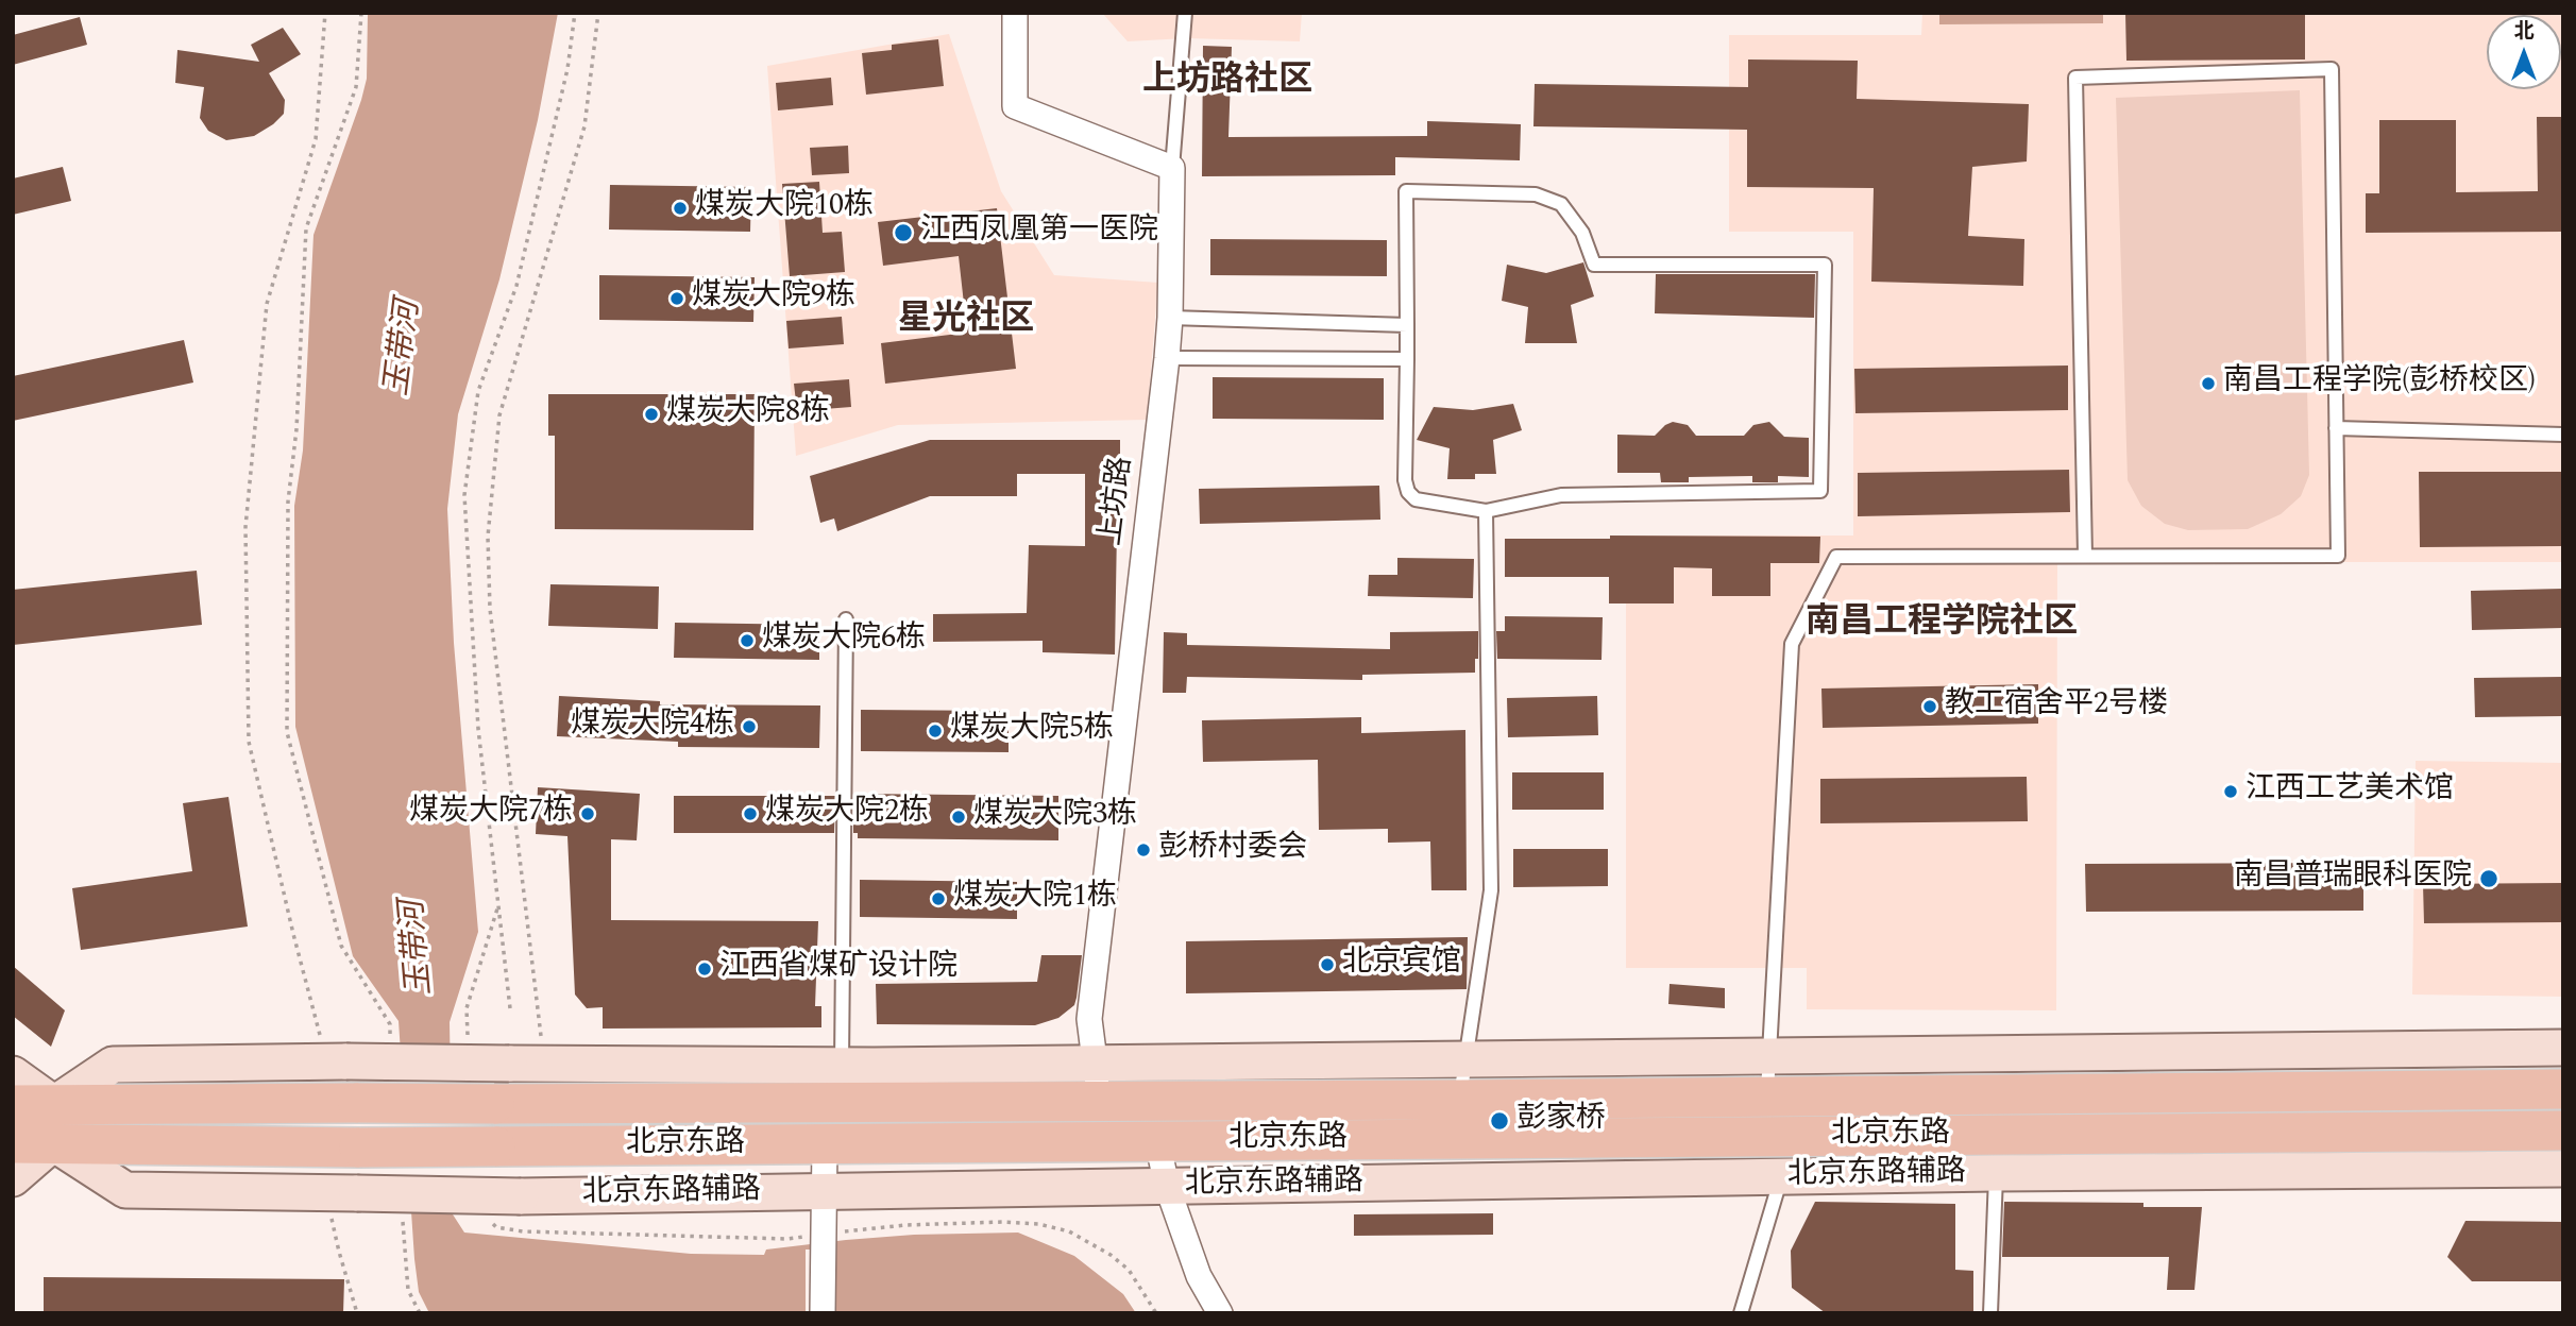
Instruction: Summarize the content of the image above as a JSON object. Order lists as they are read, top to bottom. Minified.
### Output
{"streets":{"main road":["北京东路","北京东路辅路"],"street":["上坊路"]},"crossings":[["上坊路","北京东路"],["北京东路","北京东路辅路"]],"districts":["上坊路社区","星光社区","南昌工程学院社区"],"water":["玉带河"],"places":["煤炭大院10栋","江西凤凰第一医院","煤炭大院9栋","南昌工程学院(彭桥校区)","煤炭大院8栋","煤炭大院6栋","教工宿舍平2号楼","煤炭大院4栋","煤炭大院5栋","江西工艺美术馆","煤炭大院7栋","煤炭大院2栋","煤炭大院3栋","彭桥村委会","南昌普瑞眼科医院","煤炭大院1栋","北京宾馆","江西省煤矿设计院","彭家桥"],"north":"top"}
